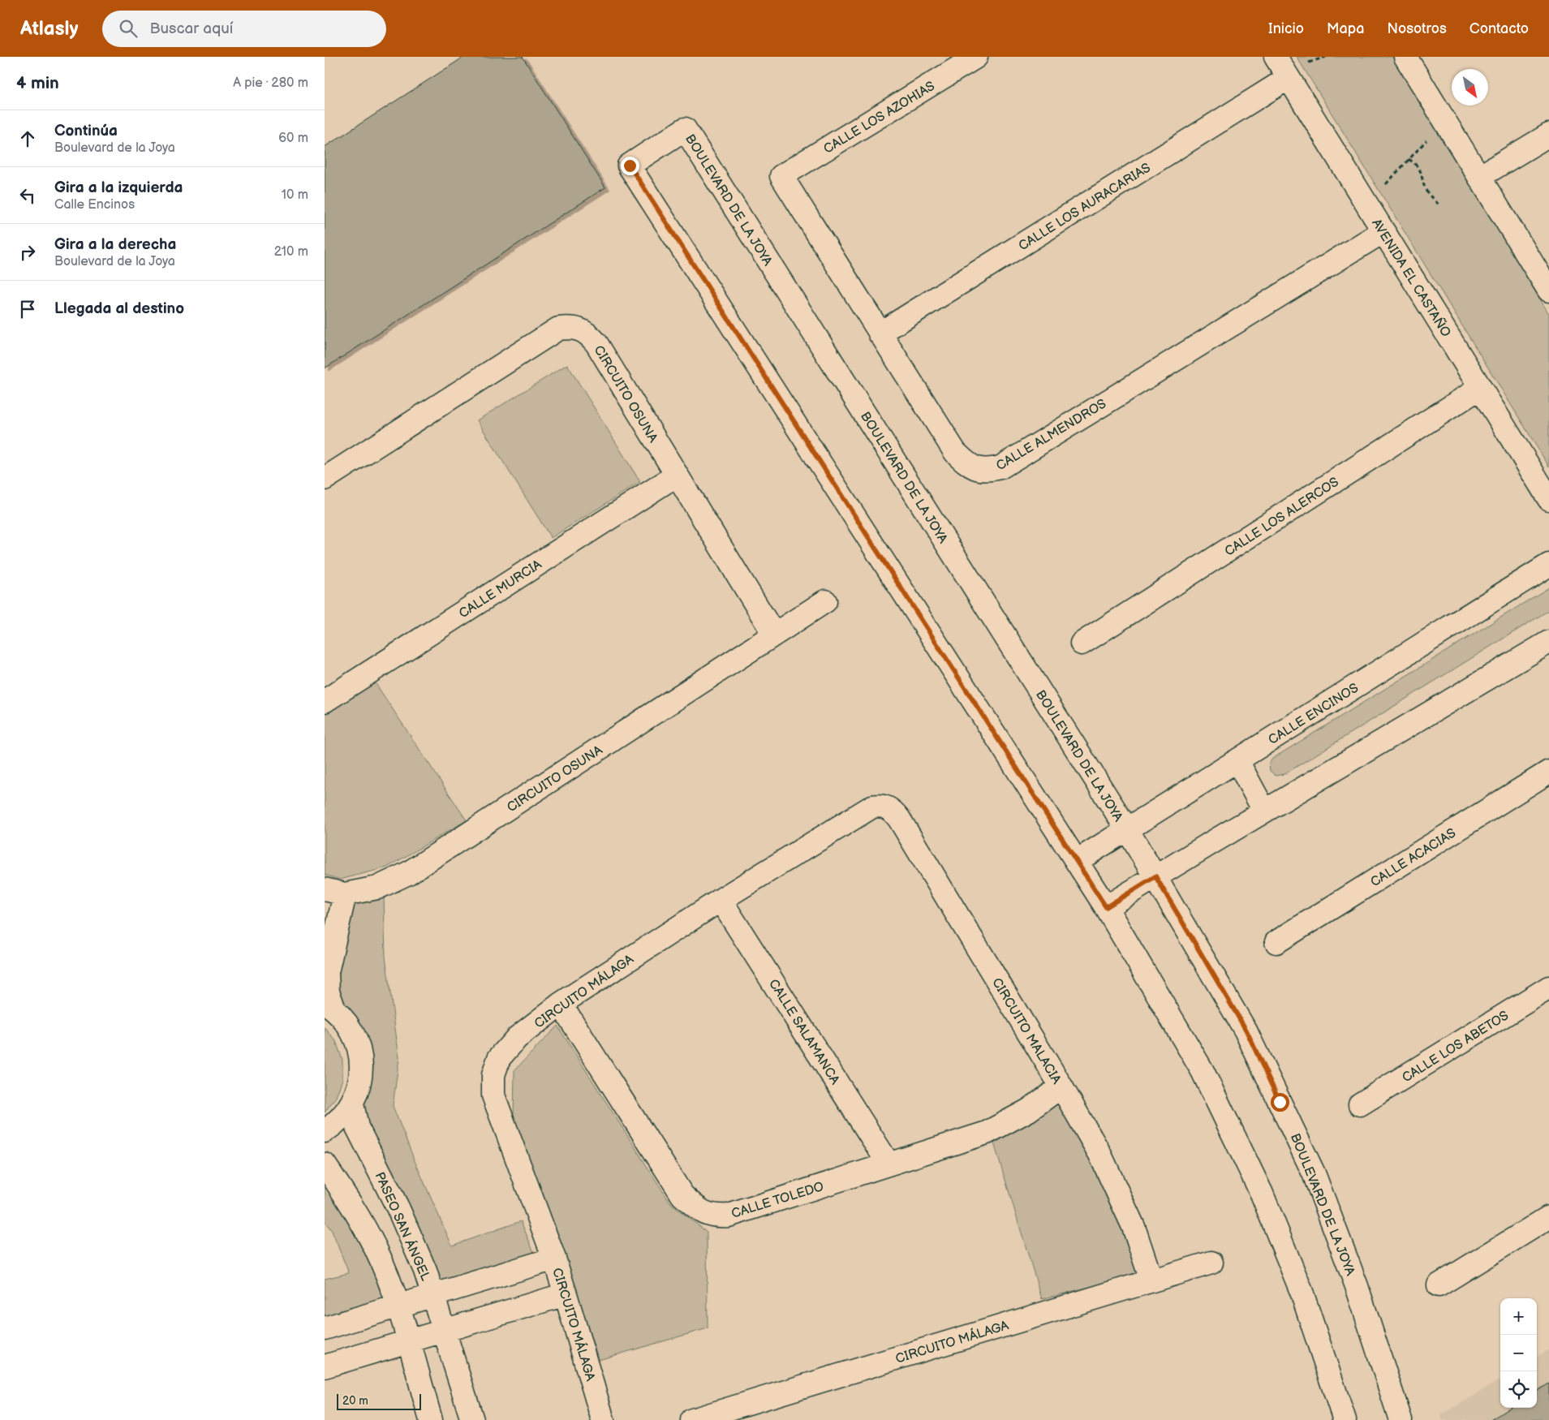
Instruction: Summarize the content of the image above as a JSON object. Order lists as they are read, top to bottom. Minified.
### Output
{"streets":{"street":["CALLE LOS AZOHIAS","BOULEVARD DE LA JOYA","CALLE LOS AURACARIAS","AVENIDA EL CASTAÑO","CIRCUITO OSUNA","CALLE ALMENDROS","CALLE LOS ALERCOS","CALLE MURCIA","CALLE ENCINOS","CALLE ACACIAS","CIRCUITO MÁLAGA","CIRCUITO MALACIA","CALLE SALAMANCA","CALLE LOS ABETOS","CALLE TOLEDO","PASEO SAN ÁNGEL"]},"crossings":[["CALLE LOS AZOHIAS","CALLE ALMENDROS"],["BOULEVARD DE LA JOYA","CALLE ENCINOS"],["CALLE LOS AURACARIAS","AVENIDA EL CASTAÑO"],["CALLE LOS AURACARIAS","CALLE ALMENDROS"],["AVENIDA EL CASTAÑO","CALLE ALMENDROS"],["AVENIDA EL CASTAÑO","CALLE LOS ALERCOS"],["CIRCUITO OSUNA","CALLE MURCIA"],["CIRCUITO MÁLAGA","CIRCUITO MALACIA"],["CIRCUITO MÁLAGA","CALLE SALAMANCA"],["CIRCUITO MÁLAGA","CALLE TOLEDO"],["CIRCUITO MALACIA","CALLE TOLEDO"],["CALLE SALAMANCA","CALLE TOLEDO"]],"scale_bar":"20 m","north":"bottom right","page":{"header":"Atlasly","search":"Buscar aquí","nav":["Inicio","Mapa","Nosotros","Contacto"],"heading":["4 min","A pie · 280 m"],"list":[["Continúa","Boulevard de la Joya","60 m"],["Gira a la izquierda","Calle Encinos","10 m"],["Gira a la derecha","Boulevard de la Joya","210 m"],"Llegada al destino"],"map_buttons":["+","−"],"scale":"20 m"}}
